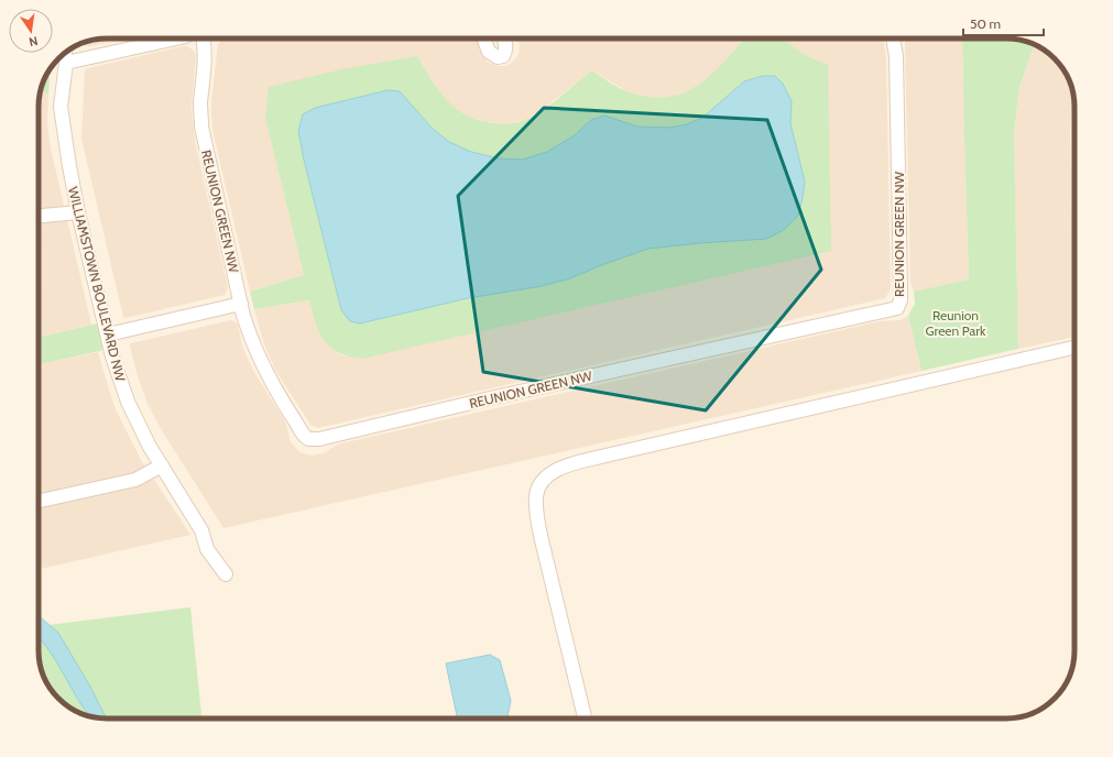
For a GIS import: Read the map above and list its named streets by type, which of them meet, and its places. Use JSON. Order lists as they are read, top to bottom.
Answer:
{
  "streets": {
    "street": ["REUNION GREEN NW", "WILLIAMSTOWN BOULEVARD NW"]
  },
  "parks": ["Reunion Green Park"],
  "scale_bar": "50 m",
  "north": "bottom"
}
